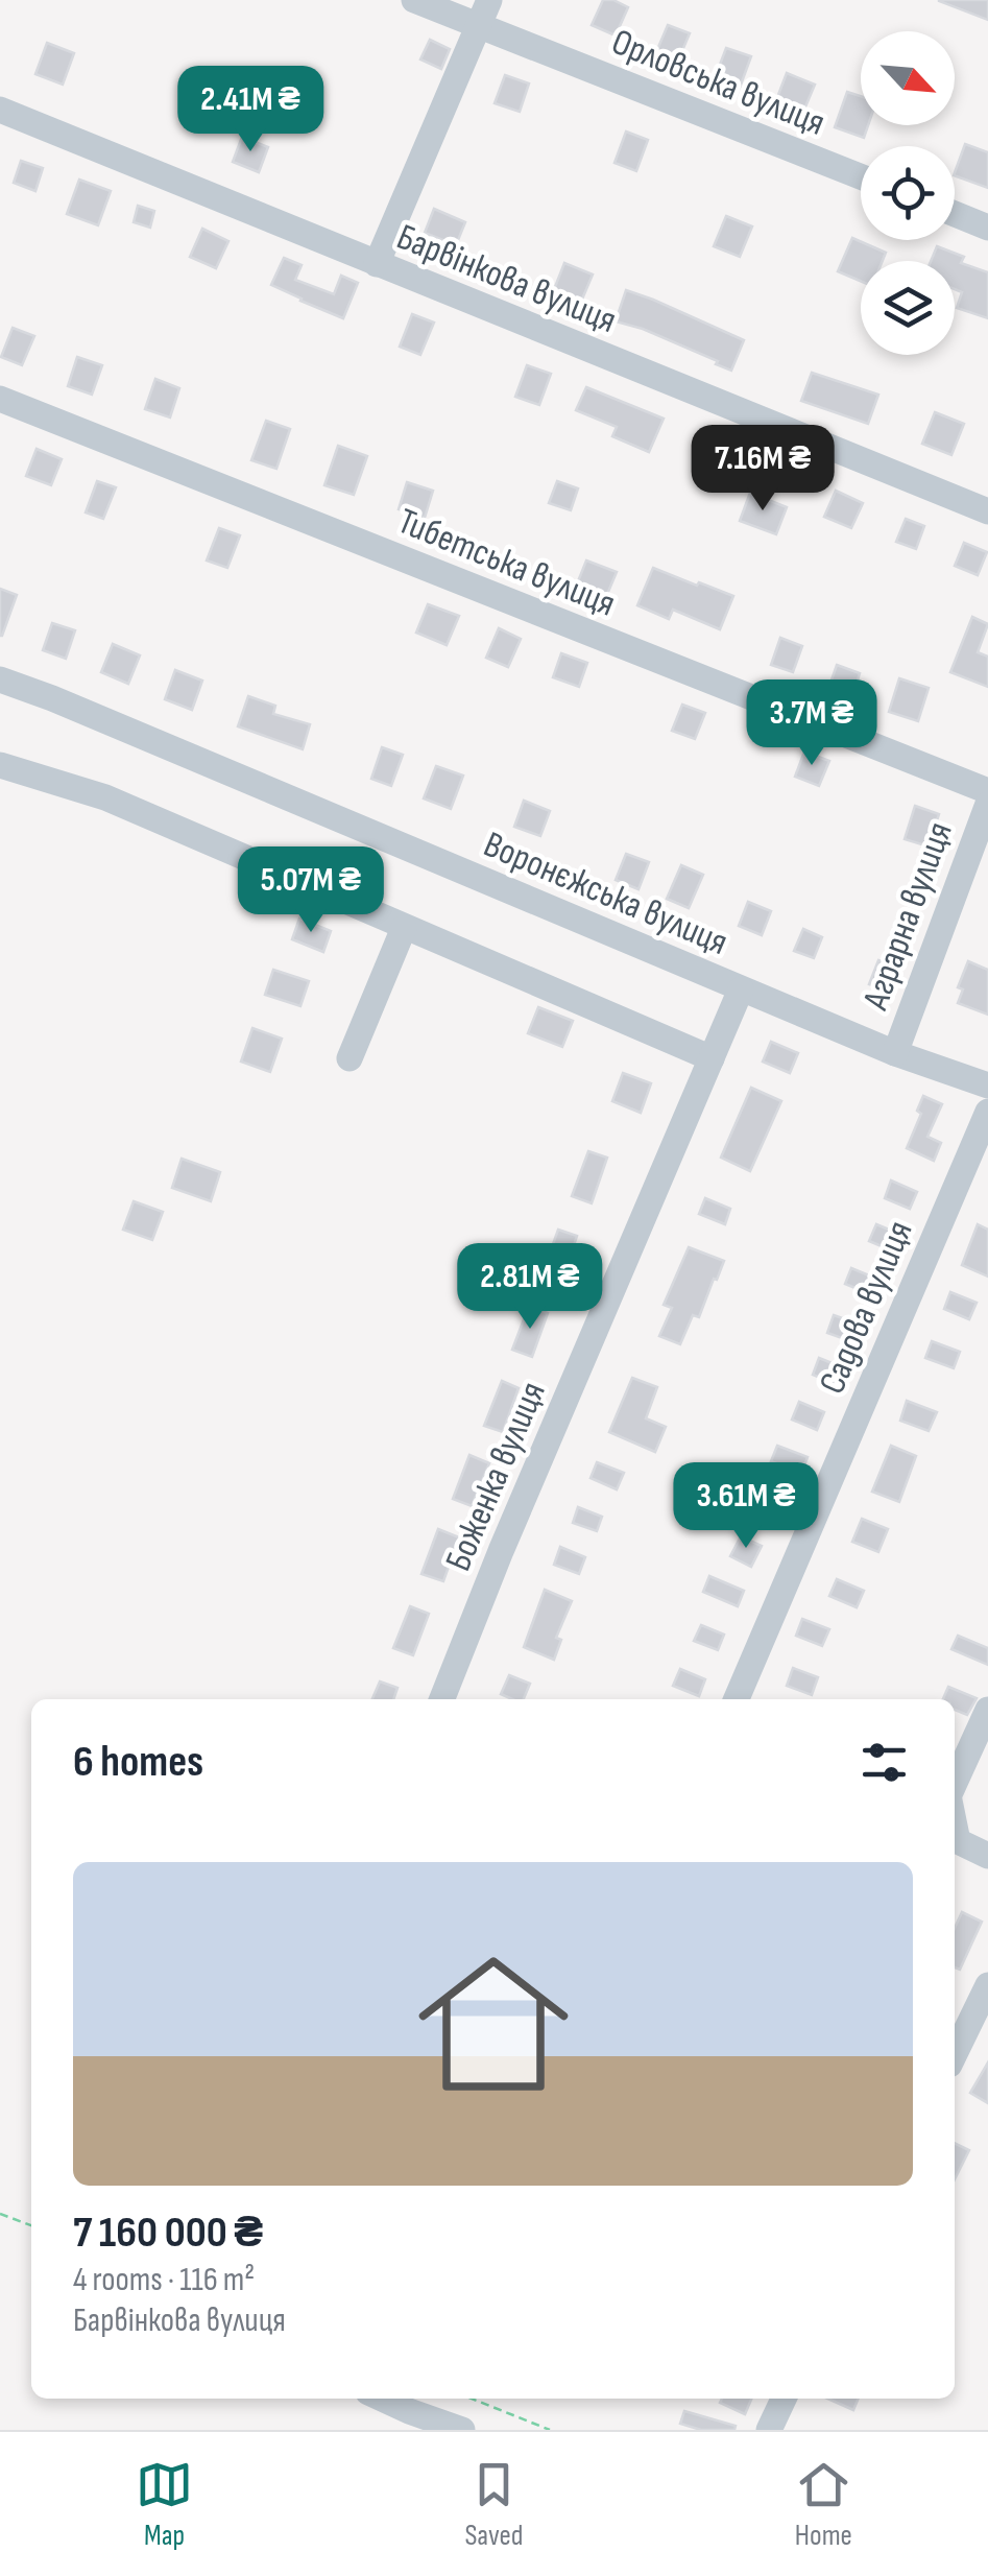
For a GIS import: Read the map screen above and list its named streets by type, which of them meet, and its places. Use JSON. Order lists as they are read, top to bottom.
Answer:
{
  "streets": {
    "street": [
      "Орловська вулиця",
      "Барвінкова вулиця",
      "Тибетська вулиця",
      "Воронєжська вулиця",
      "Аграрна вулиця",
      "Садова вулиця",
      "Боженка вулиця"
    ]
  },
  "crossings": [
    ["Воронєжська вулиця", "Аграрна вулиця"],
    ["Воронєжська вулиця", "Боженка вулиця"]
  ],
  "north": "bottom right",
  "page": {
    "price": [
      "2.41M ₴",
      "7.16M ₴",
      "3.7M ₴",
      "5.07M ₴",
      "2.81M ₴",
      "3.61M ₴"
    ],
    "heading": "6 homes",
    "list": [
      {
        "name": "7 160 000 ₴",
        "note": "4 rooms · 116 m² · Барвінкова вулиця"
      }
    ],
    "tabs": ["Map", "Saved", "Home"]
  }
}
